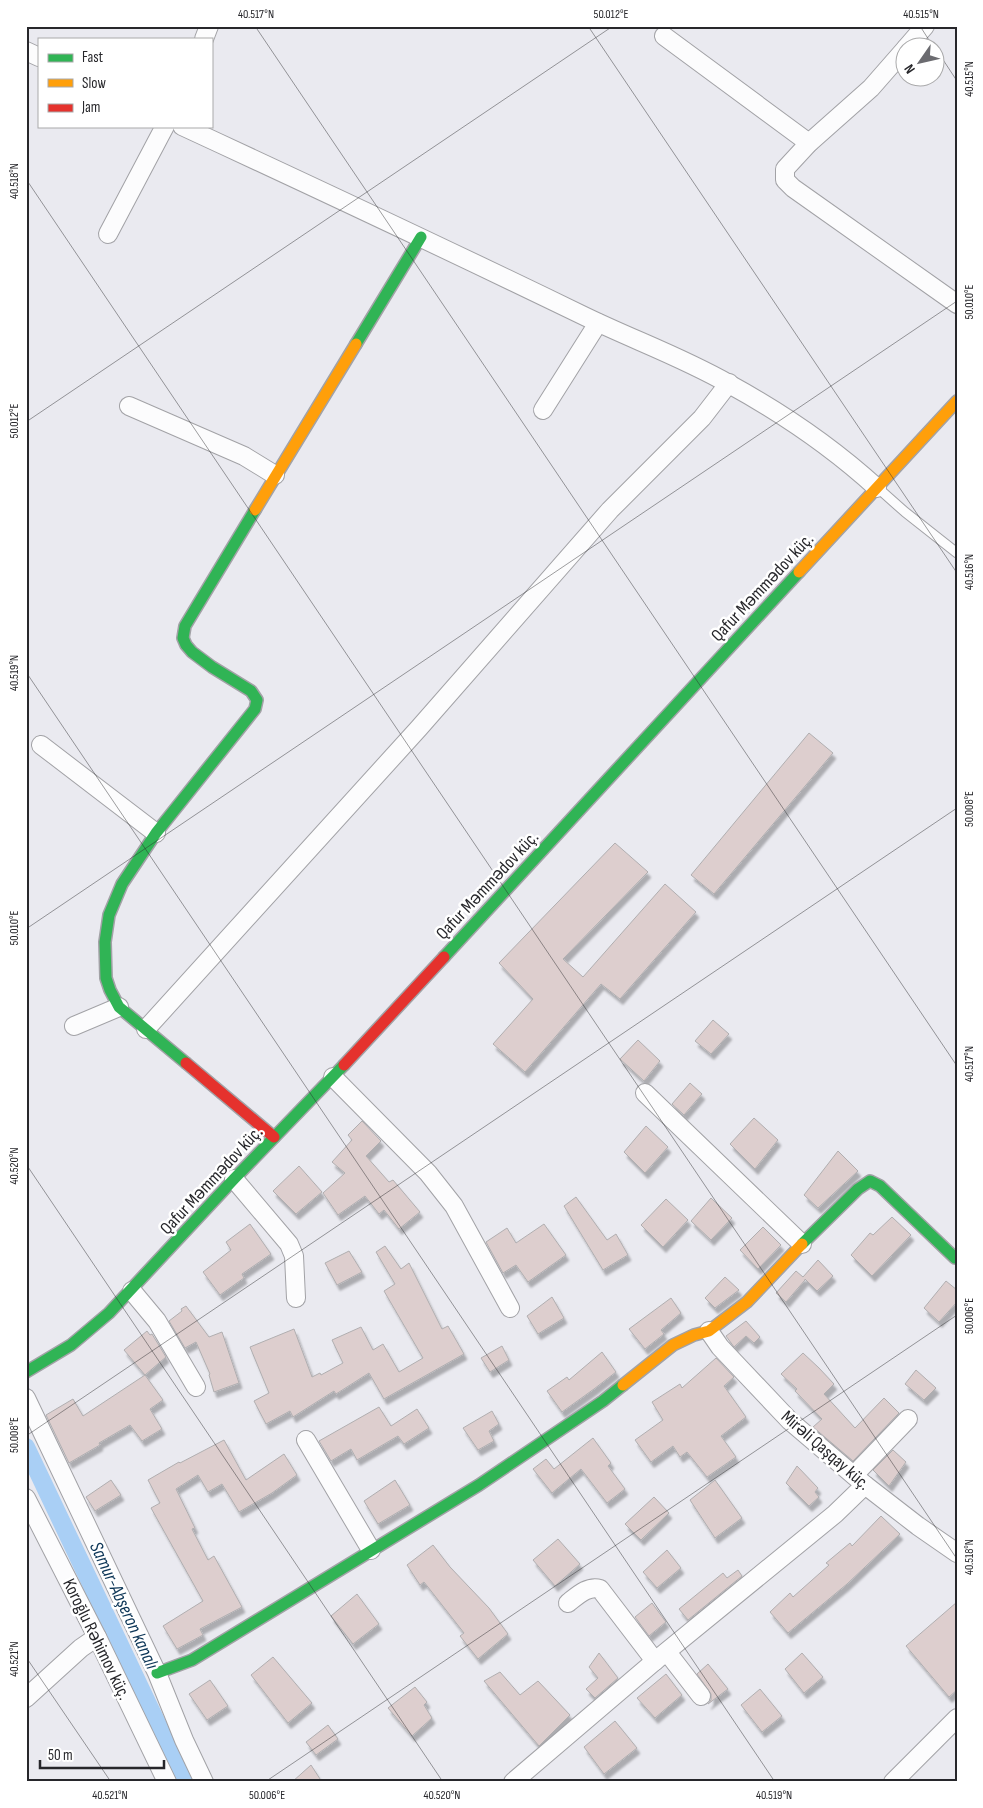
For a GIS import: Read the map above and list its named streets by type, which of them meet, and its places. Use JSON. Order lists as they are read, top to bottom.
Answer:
{
  "streets": {
    "street": ["Qafur Məmmədov küç.", "Mirəli Qaşqay küç.", "Koroğlu Rəhimov küç."]
  },
  "water": ["Samur-Abşeron kanalı"],
  "legend": ["Fast", "Slow", "Jam"],
  "scale_bar": "50 m",
  "north": "bottom left",
  "coordinates": [
    "40.517°N",
    "50.012°E",
    "40.515°N",
    "40.518°N",
    "50.010°E",
    "40.516°N",
    "40.519°N",
    "50.008°E",
    "40.520°N",
    "50.006°E",
    "40.521°N"
  ]
}
